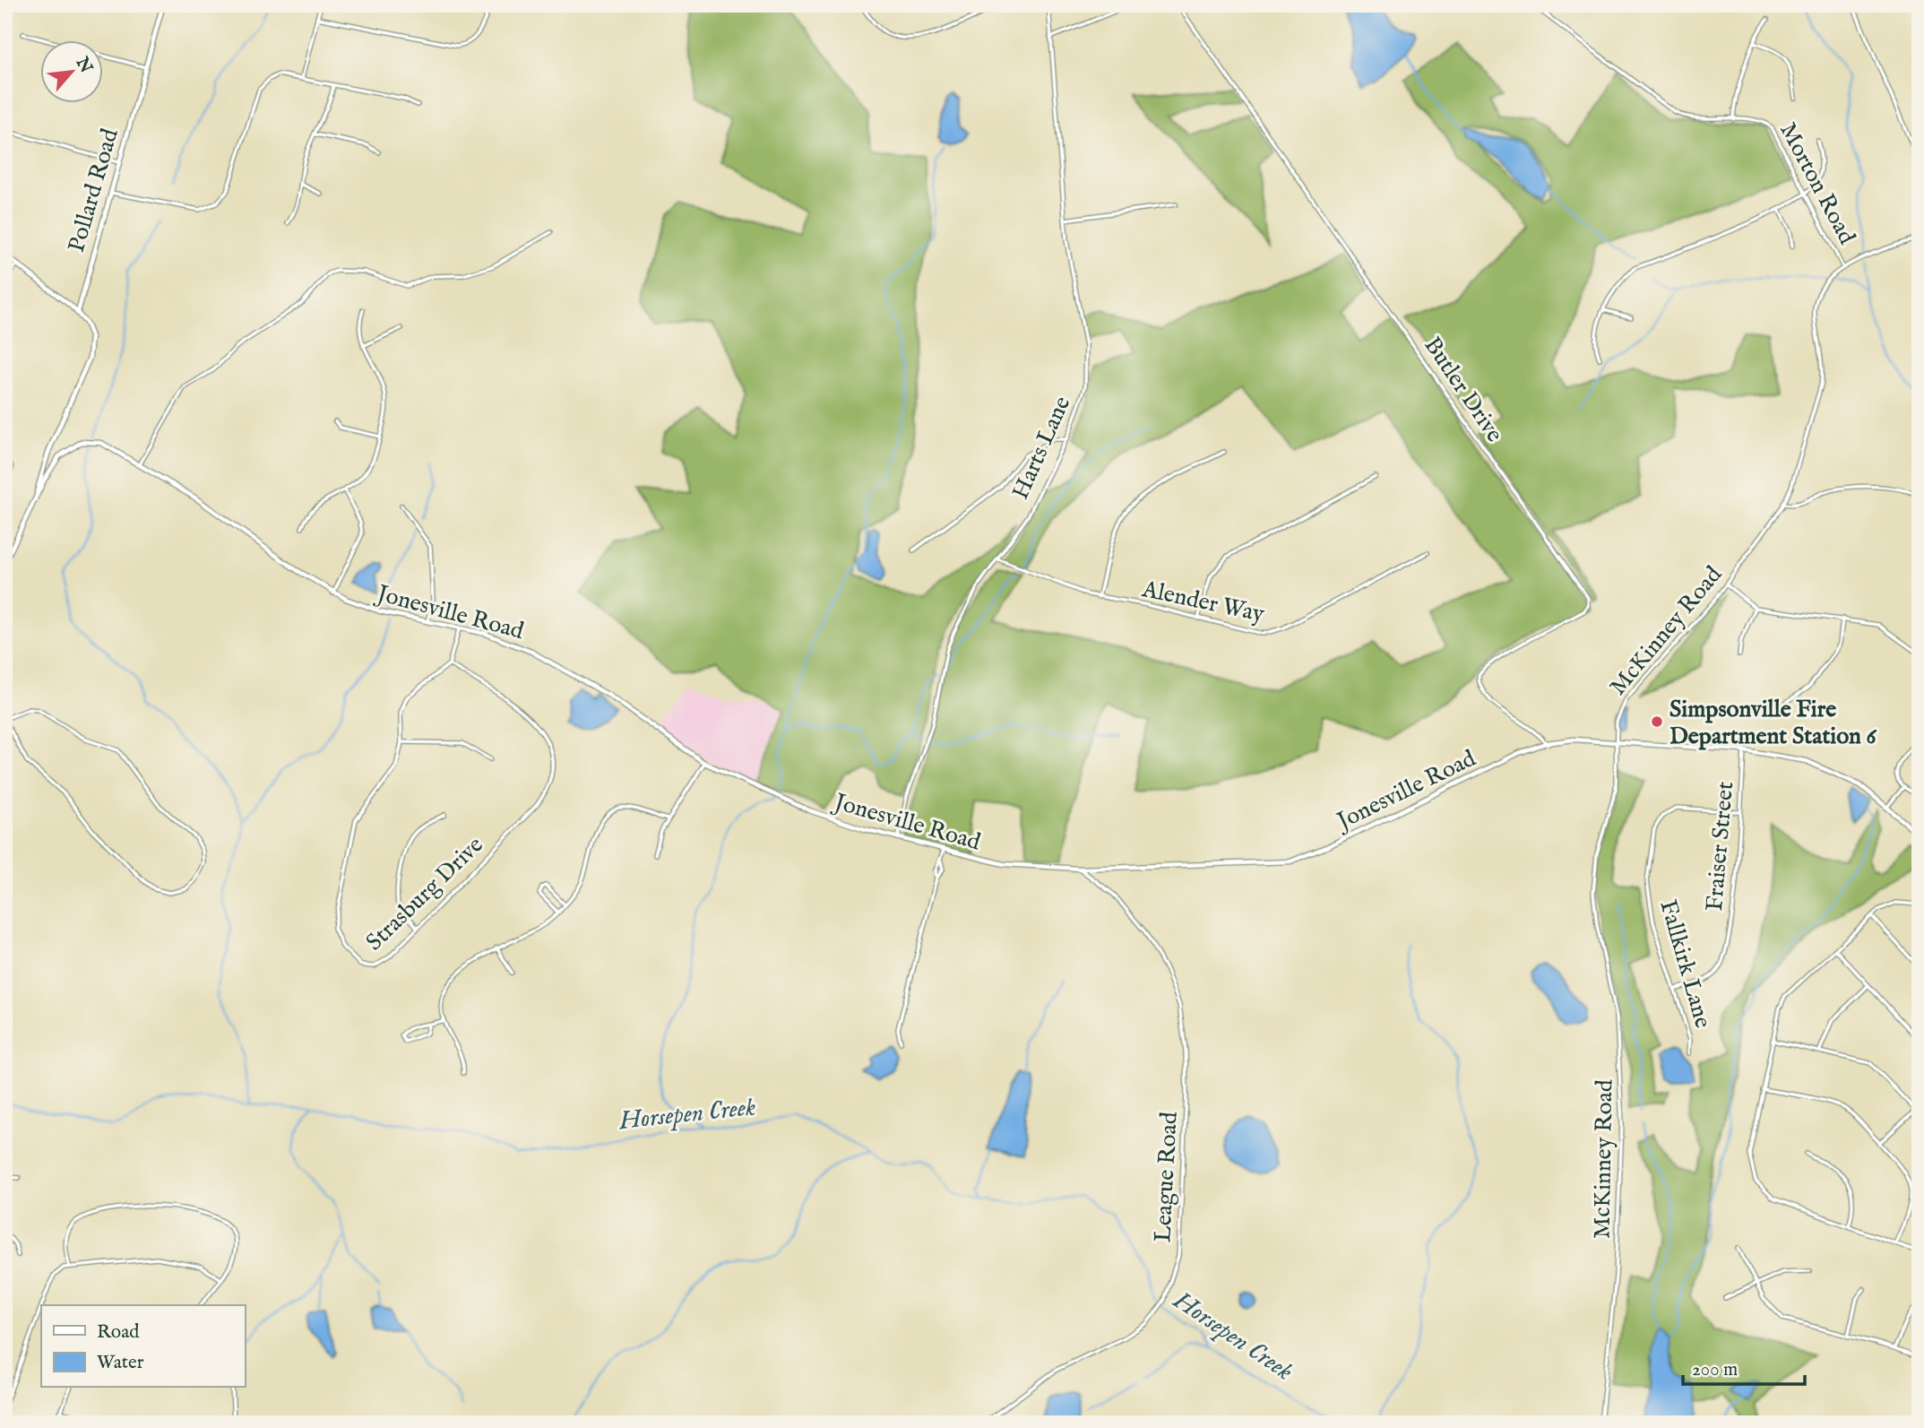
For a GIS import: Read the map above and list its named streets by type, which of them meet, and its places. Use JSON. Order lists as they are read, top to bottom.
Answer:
{
  "streets": {
    "street": [
      "Morton Road",
      "Pollard Road",
      "Butler Drive",
      "Harts Lane",
      "Alender Way",
      "Jonesville Road",
      "McKinney Road",
      "Fraiser Street",
      "Strasburg Drive",
      "Fallkirk Lane",
      "League Road"
    ]
  },
  "crossings": [
    ["Morton Road", "McKinney Road"],
    ["Butler Drive", "Jonesville Road"],
    ["Harts Lane", "Alender Way"],
    ["Harts Lane", "Jonesville Road"],
    ["Jonesville Road", "McKinney Road"],
    ["Jonesville Road", "Fraiser Street"],
    ["Jonesville Road", "League Road"],
    ["Fraiser Street", "Fallkirk Lane"]
  ],
  "water": ["Horsepen Creek"],
  "places": ["Simpsonville Fire Department Station 6"],
  "legend": ["Road", "Water"],
  "scale_bar": "200 m",
  "north": "top right"
}
